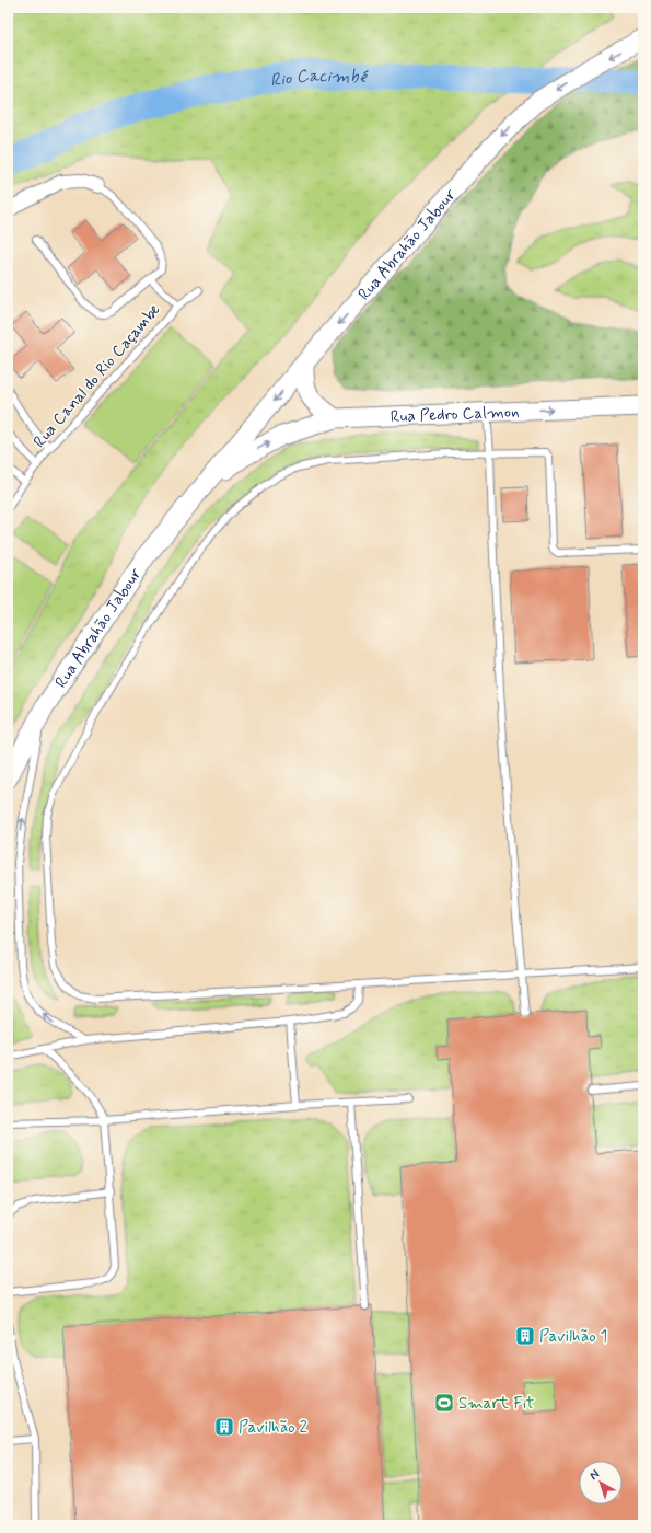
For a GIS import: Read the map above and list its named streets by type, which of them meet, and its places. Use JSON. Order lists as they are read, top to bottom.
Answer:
{
  "streets": {
    "street": ["Rua Abrahão Jabour", "Rua Pedro Calmon"],
    "lane": ["Rua Canal do Rio Caçambe"]
  },
  "crossings": [
    ["Rua Abrahão Jabour", "Rua Pedro Calmon"]
  ],
  "one_way": ["Rua Pedro Calmon"],
  "water": ["Rio Cacimbé"],
  "places": {
    "building": ["Pavilhão 1", "Pavilhão 2"],
    "sports": ["Smart Fit"]
  },
  "north": "top left"
}
